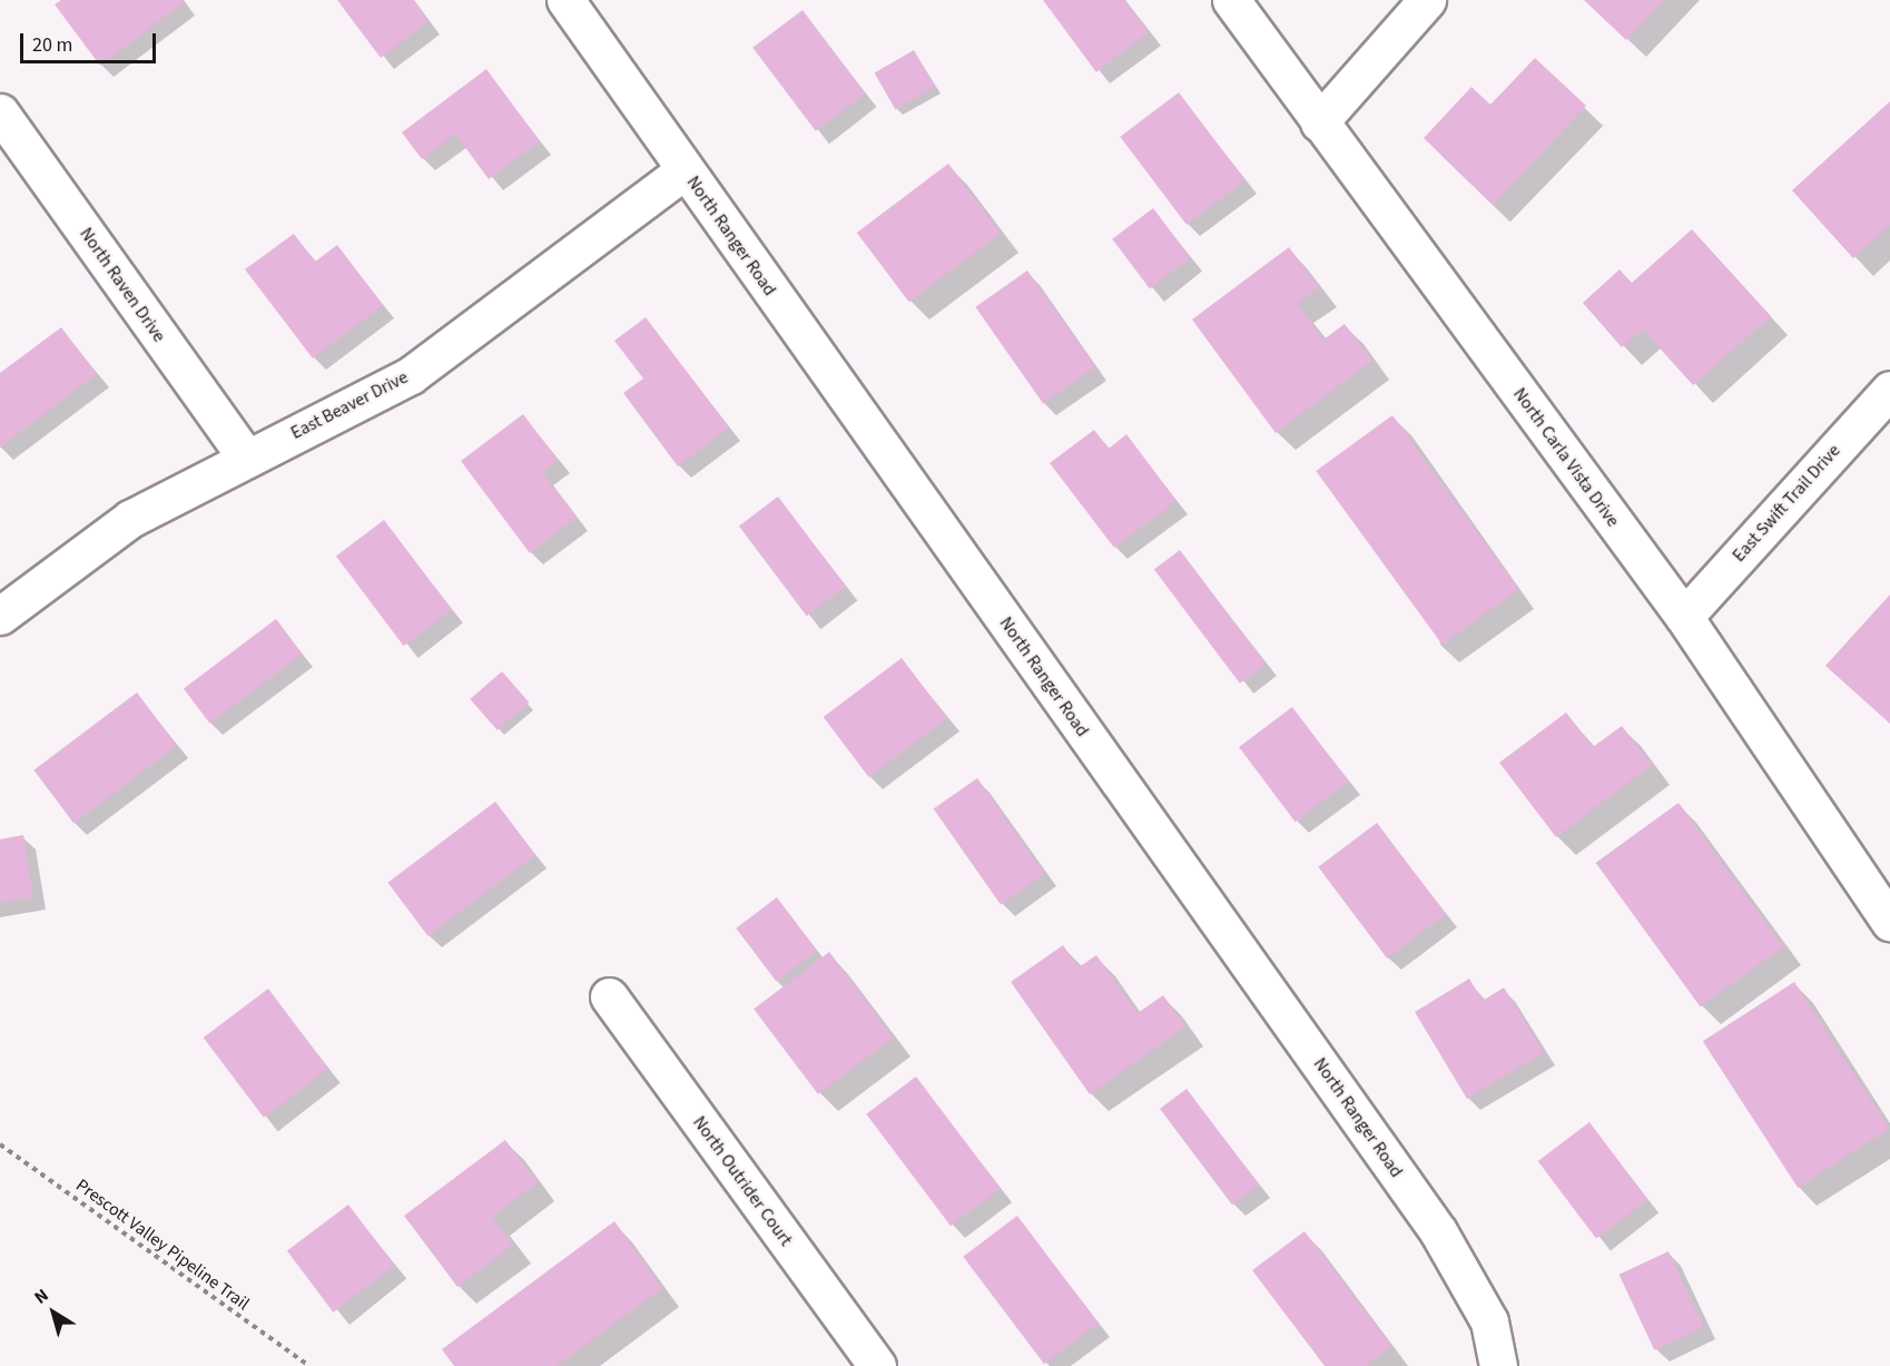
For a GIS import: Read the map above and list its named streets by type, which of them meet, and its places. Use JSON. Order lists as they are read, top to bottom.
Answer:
{
  "streets": {
    "street": [
      "North Ranger Road",
      "North Raven Drive",
      "East Beaver Drive",
      "North Carla Vista Drive",
      "East Swift Trail Drive",
      "North Outrider Court"
    ],
    "path": ["Prescott Valley Pipeline Trail"]
  },
  "crossings": [
    ["North Ranger Road", "East Beaver Drive"],
    ["North Raven Drive", "East Beaver Drive"],
    ["North Carla Vista Drive", "East Swift Trail Drive"]
  ],
  "scale_bar": "20 m",
  "north": "top left"
}
